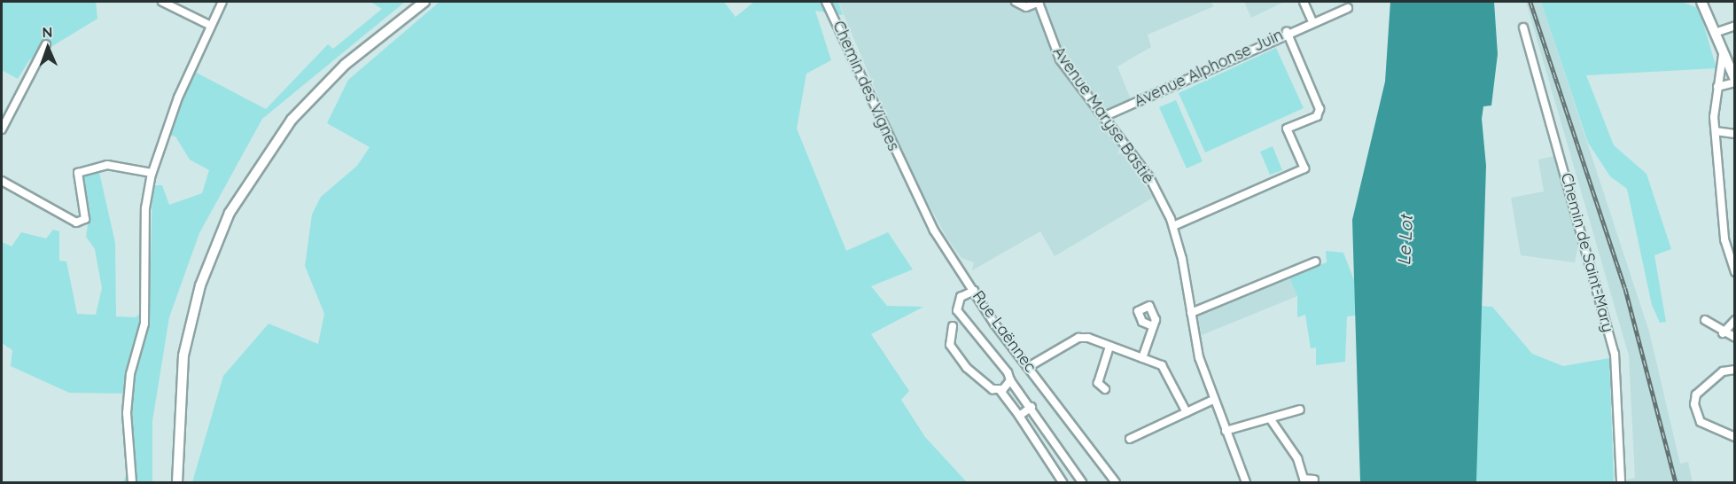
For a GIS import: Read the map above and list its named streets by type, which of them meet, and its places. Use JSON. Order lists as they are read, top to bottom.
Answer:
{
  "streets": {
    "street": [
      "Avenue Alphonse Juin",
      "Chemin des Vignes",
      "Avenue Maryse Bastié",
      "Chemin de Saint-Mary",
      "Rue Laënnec"
    ]
  },
  "crossings": [
    ["Avenue Alphonse Juin", "Avenue Maryse Bastié"],
    ["Chemin des Vignes", "Rue Laënnec"]
  ],
  "water": ["Le Lot"],
  "north": "top"
}
